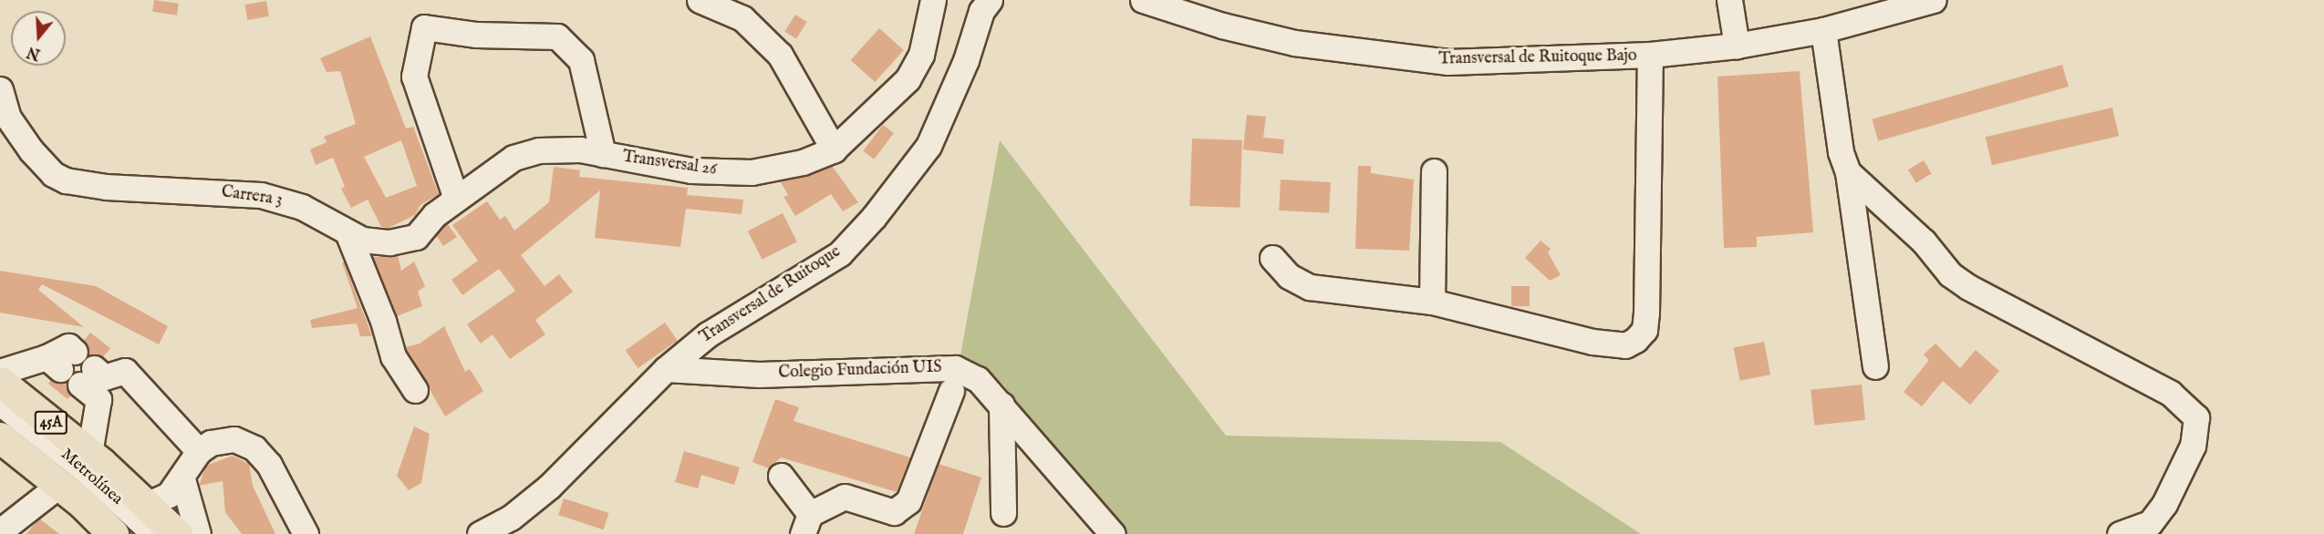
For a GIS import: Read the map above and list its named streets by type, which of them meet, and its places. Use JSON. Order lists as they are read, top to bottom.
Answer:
{
  "streets": {
    "highway": ["45A"],
    "street": [
      "Transversal de Ruitoque Bajo",
      "Transversal 26",
      "Carrera 3",
      "Transversal de Ruitoque",
      "Colegio Fundación UIS",
      "Metrolínea"
    ]
  },
  "crossings": [
    ["Transversal 26", "Carrera 3"],
    ["Transversal de Ruitoque", "Colegio Fundación UIS"]
  ],
  "north": "bottom"
}
